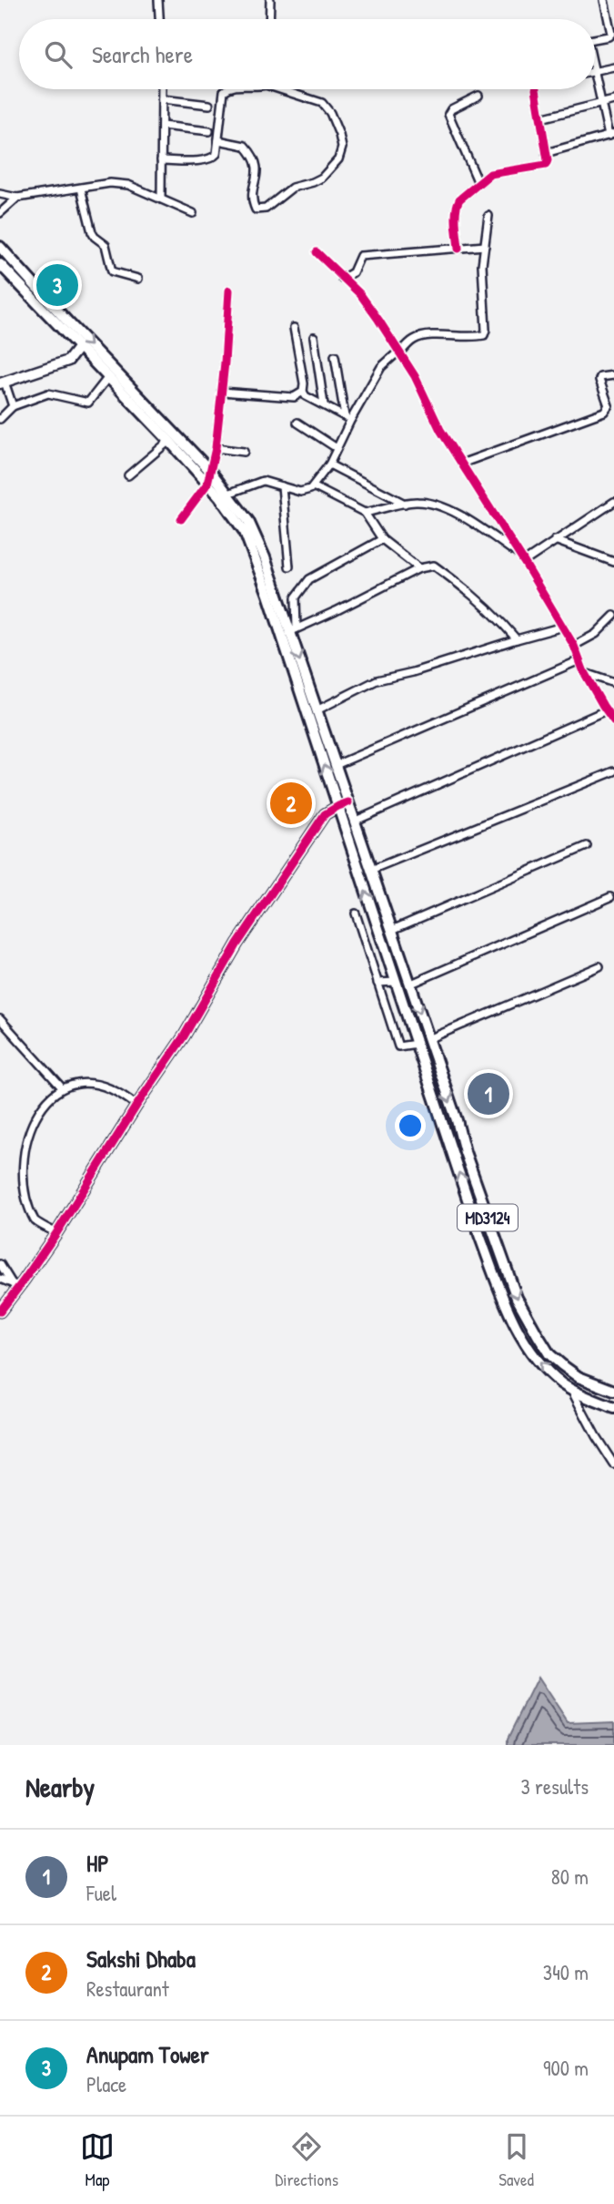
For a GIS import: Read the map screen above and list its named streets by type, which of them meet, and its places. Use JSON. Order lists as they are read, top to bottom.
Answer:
{
  "streets": {
    "main road": ["MD3124"]
  },
  "page": {
    "search": "Search here",
    "pins": ["3", "2", "1"],
    "heading": ["Nearby", "3 results"],
    "list": [
      {
        "mark": "1",
        "name": "HP",
        "note": "Fuel",
        "value": "80 m"
      },
      {
        "mark": "2",
        "name": "Sakshi Dhaba",
        "note": "Restaurant",
        "value": "340 m"
      },
      {
        "mark": "3",
        "name": "Anupam Tower",
        "note": "Place",
        "value": "900 m"
      }
    ],
    "nav": ["Map", "Directions", "Saved"]
  }
}
